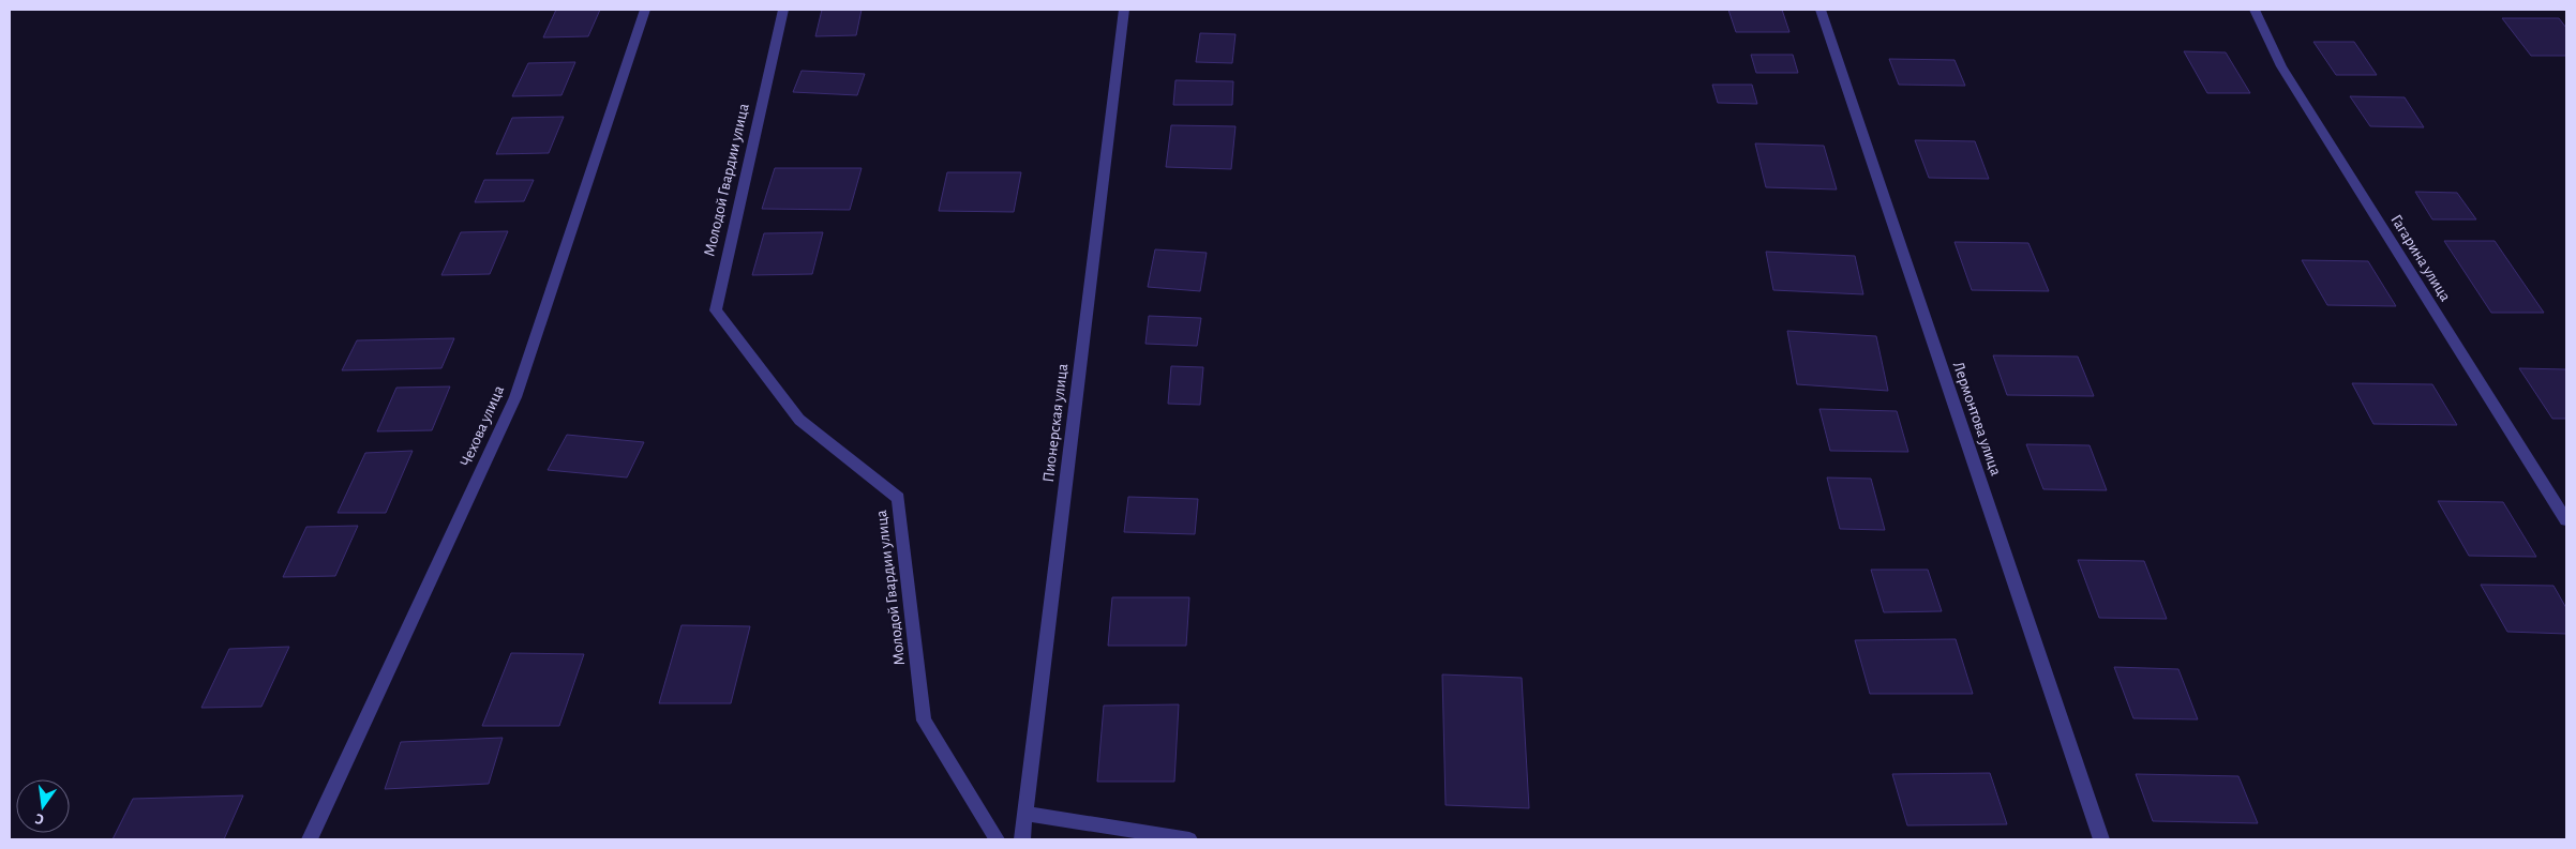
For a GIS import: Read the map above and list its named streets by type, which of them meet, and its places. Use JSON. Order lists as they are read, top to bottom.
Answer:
{
  "streets": {
    "street": [
      "Молодой Гвардии улица",
      "Гагарина улица",
      "Лермонтова улица",
      "Пионерская улица",
      "Чехова улица"
    ]
  },
  "north": "bottom"
}
